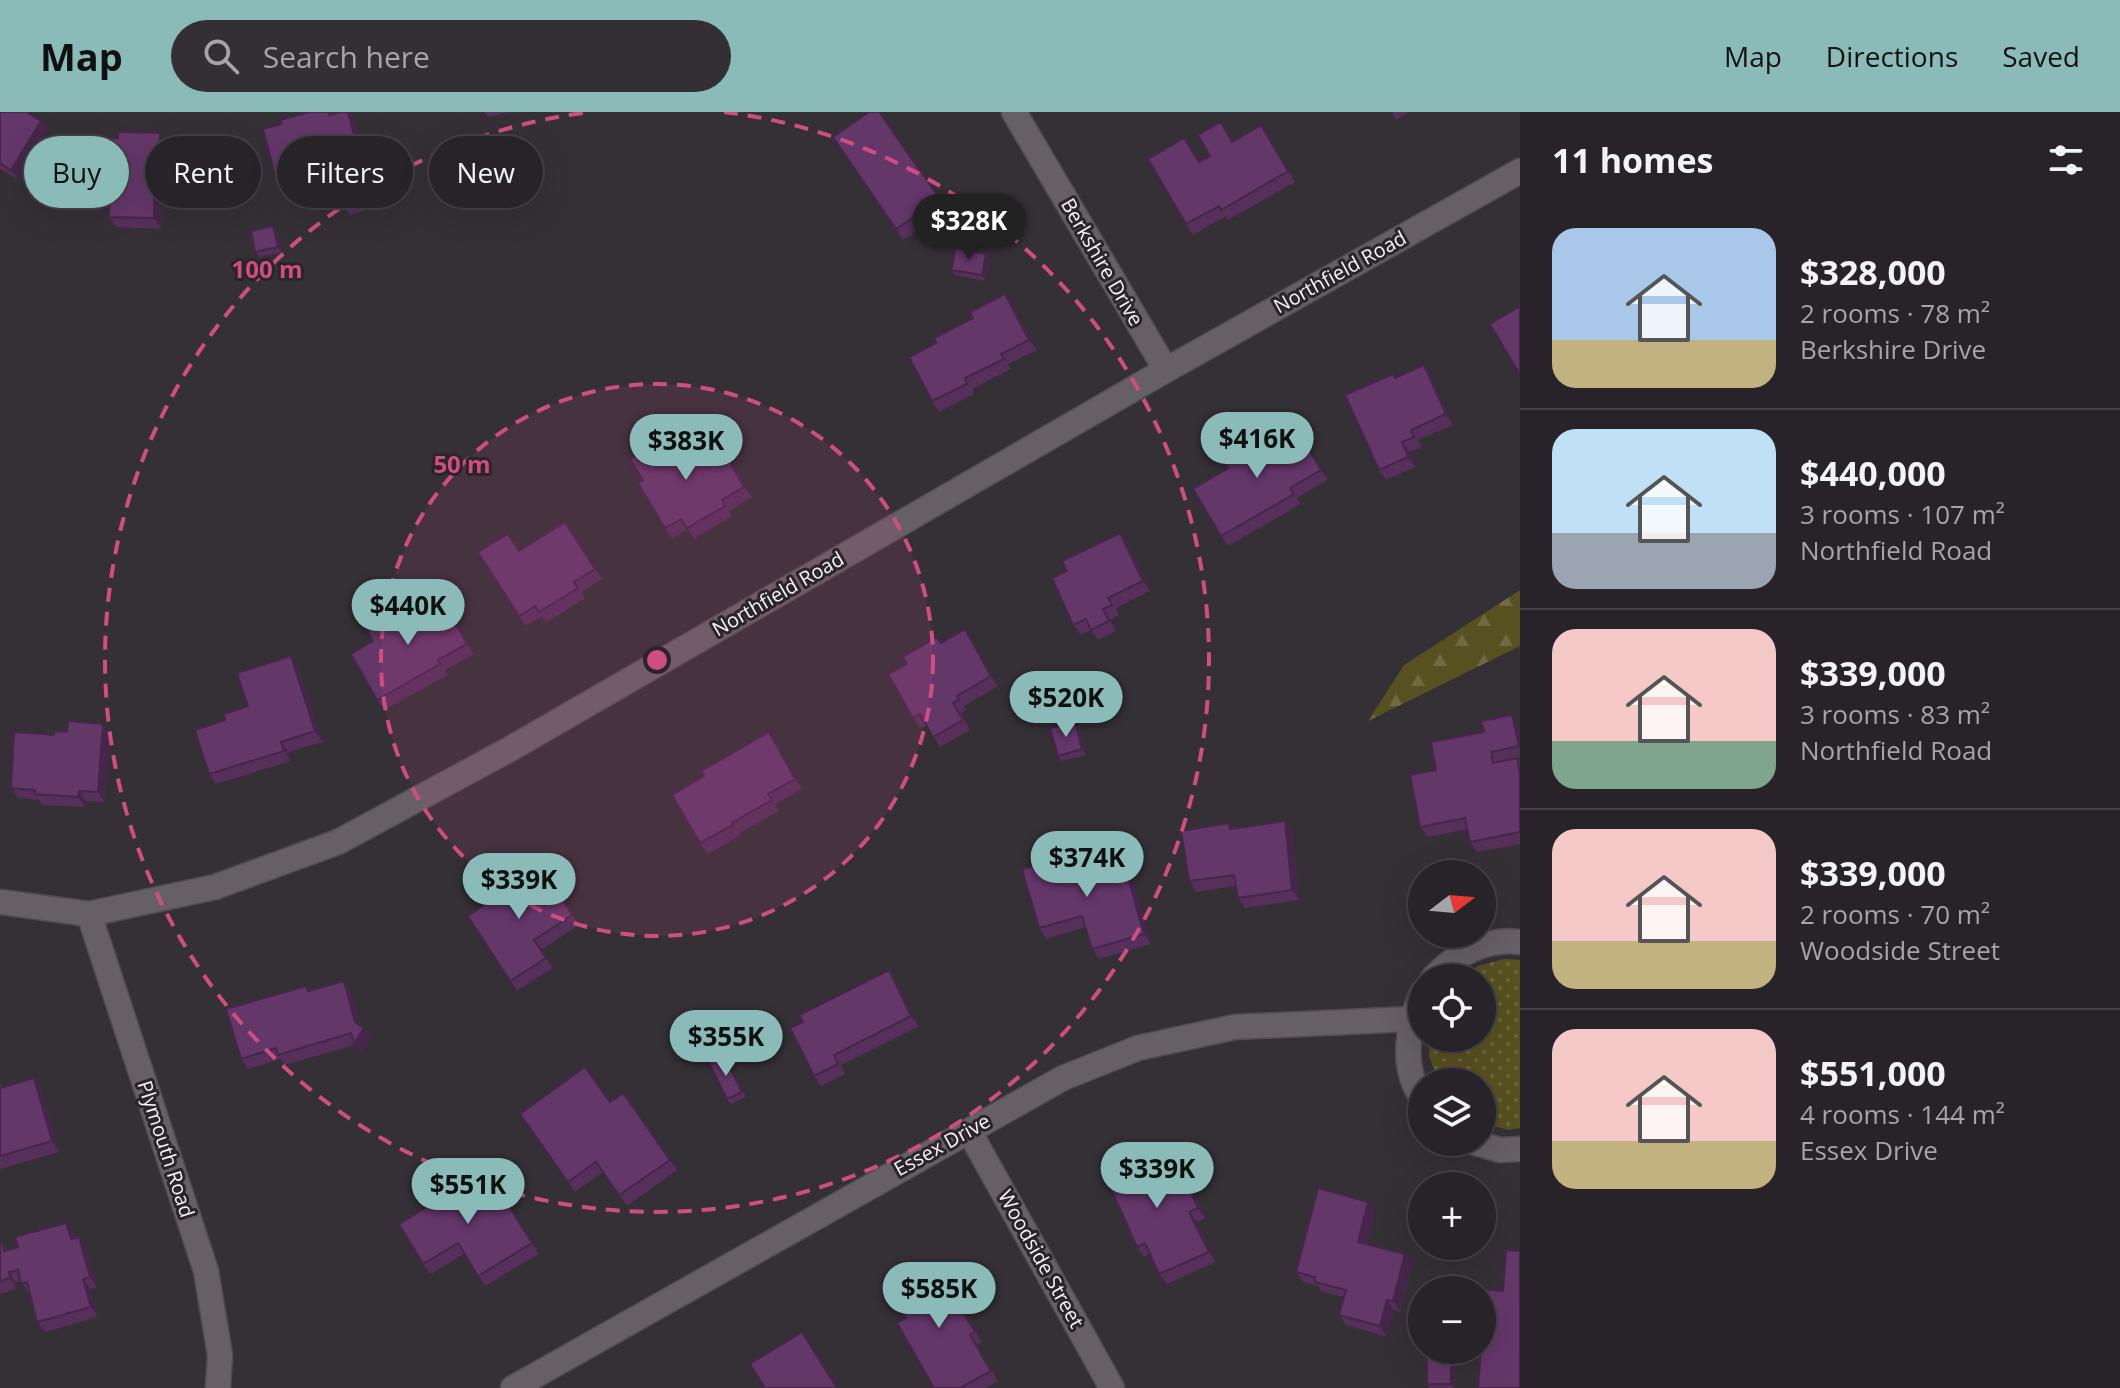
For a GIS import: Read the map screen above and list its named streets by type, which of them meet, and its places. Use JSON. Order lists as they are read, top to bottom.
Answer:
{
  "streets": {
    "street": [
      "Berkshire Drive",
      "Northfield Road",
      "Essex Drive",
      "Plymouth Road",
      "Woodside Street"
    ]
  },
  "crossings": [
    ["Berkshire Drive", "Northfield Road"],
    ["Northfield Road", "Plymouth Road"],
    ["Essex Drive", "Woodside Street"]
  ],
  "north": "right",
  "page": {
    "header": "Map",
    "search": "Search here",
    "nav": ["Map", "Directions", "Saved"],
    "heading": "11 homes",
    "chip": [
      "Buy",
      "Rent",
      "Filters",
      "New"
    ],
    "price": [
      "$328K",
      "$416K",
      "$383K",
      "$440K",
      "$520K",
      "$374K",
      "$339K",
      "$355K",
      "$339K",
      "$551K",
      "$585K"
    ],
    "list": [
      {
        "name": "$328,000",
        "note": "2 rooms · 78 m² · Berkshire Drive"
      },
      {
        "name": "$440,000",
        "note": "3 rooms · 107 m² · Northfield Road"
      },
      {
        "name": "$339,000",
        "note": "3 rooms · 83 m² · Northfield Road"
      },
      {
        "name": "$339,000",
        "note": "2 rooms · 70 m² · Woodside Street"
      },
      {
        "name": "$551,000",
        "note": "4 rooms · 144 m² · Essex Drive"
      }
    ],
    "map_buttons": ["+", "−"]
  },
  "rings": ["100 m", "50 m"]
}
